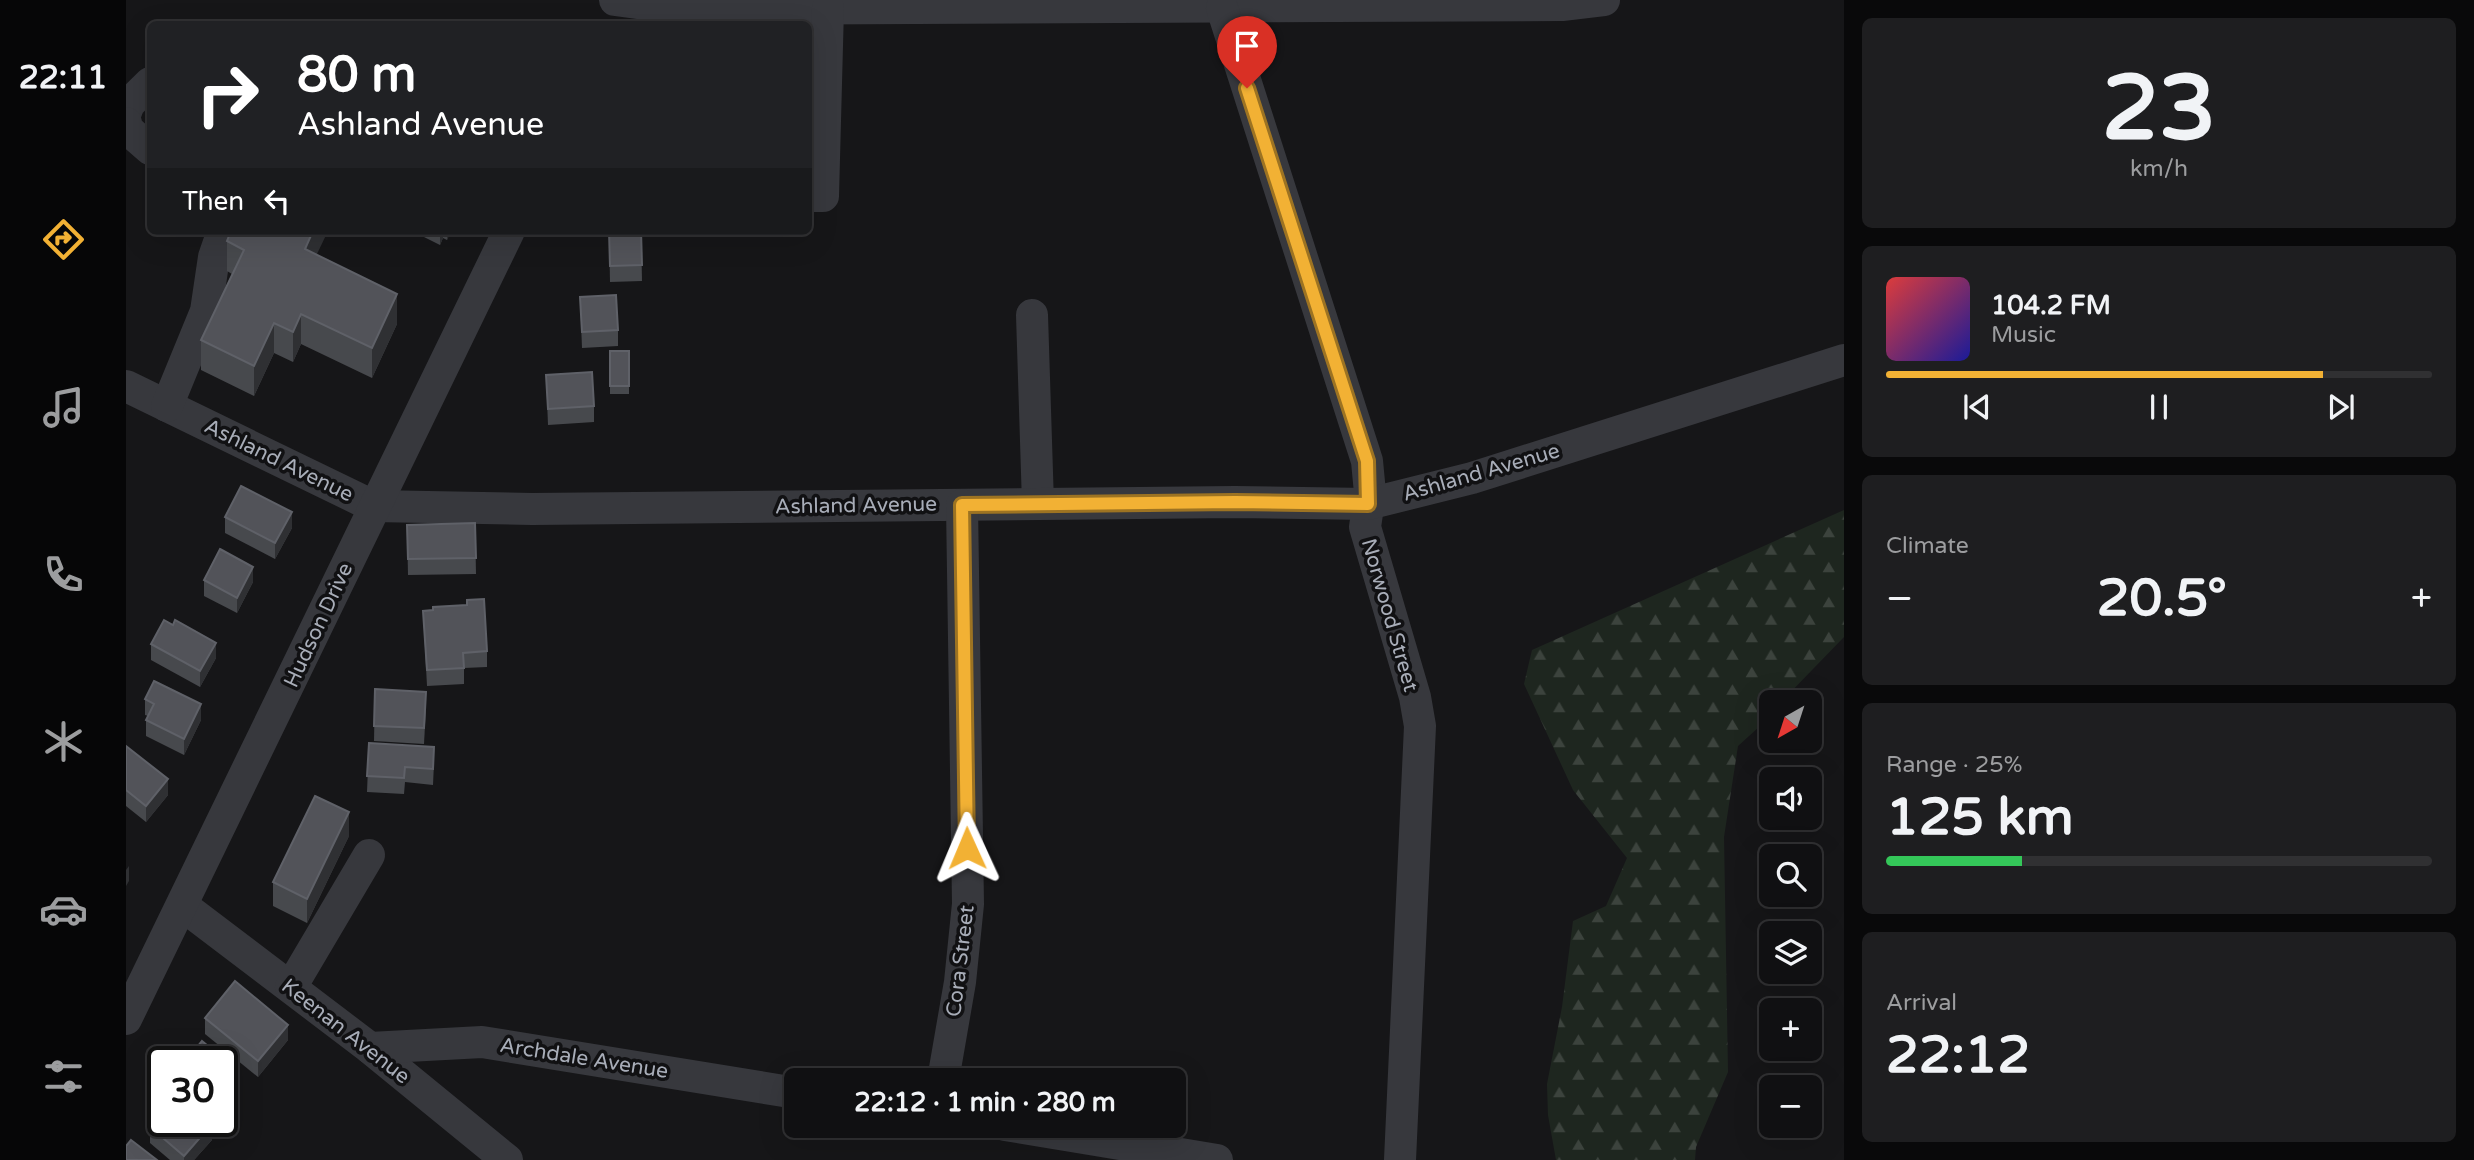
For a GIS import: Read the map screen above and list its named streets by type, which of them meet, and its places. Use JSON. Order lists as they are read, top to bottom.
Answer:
{
  "streets": {
    "street": [
      "Ashland Avenue",
      "Norwood Street",
      "Hudson Drive",
      "Cora Street",
      "Keenan Avenue",
      "Archdale Avenue"
    ]
  },
  "crossings": [
    ["Ashland Avenue", "Norwood Street"],
    ["Ashland Avenue", "Hudson Drive"],
    ["Ashland Avenue", "Cora Street"],
    ["Hudson Drive", "Keenan Avenue"],
    ["Keenan Avenue", "Archdale Avenue"]
  ],
  "north": "bottom left",
  "page": {
    "tabs": "22:11",
    "tile": [
      ["23", "km/h"],
      "Climate",
      ["Range · 25%", "125 km"],
      ["Arrival", "22:12"]
    ],
    "turn": ["80 m", "Ashland Avenue"],
    "then": "Then",
    "song": ["104.2 FM", "Music"],
    "heat": ["−", "20.5°", "+"],
    "map_buttons": ["+", "−"],
    "limit": "30",
    "trip": "22:12 · 1 min · 280 m"
  }
}
